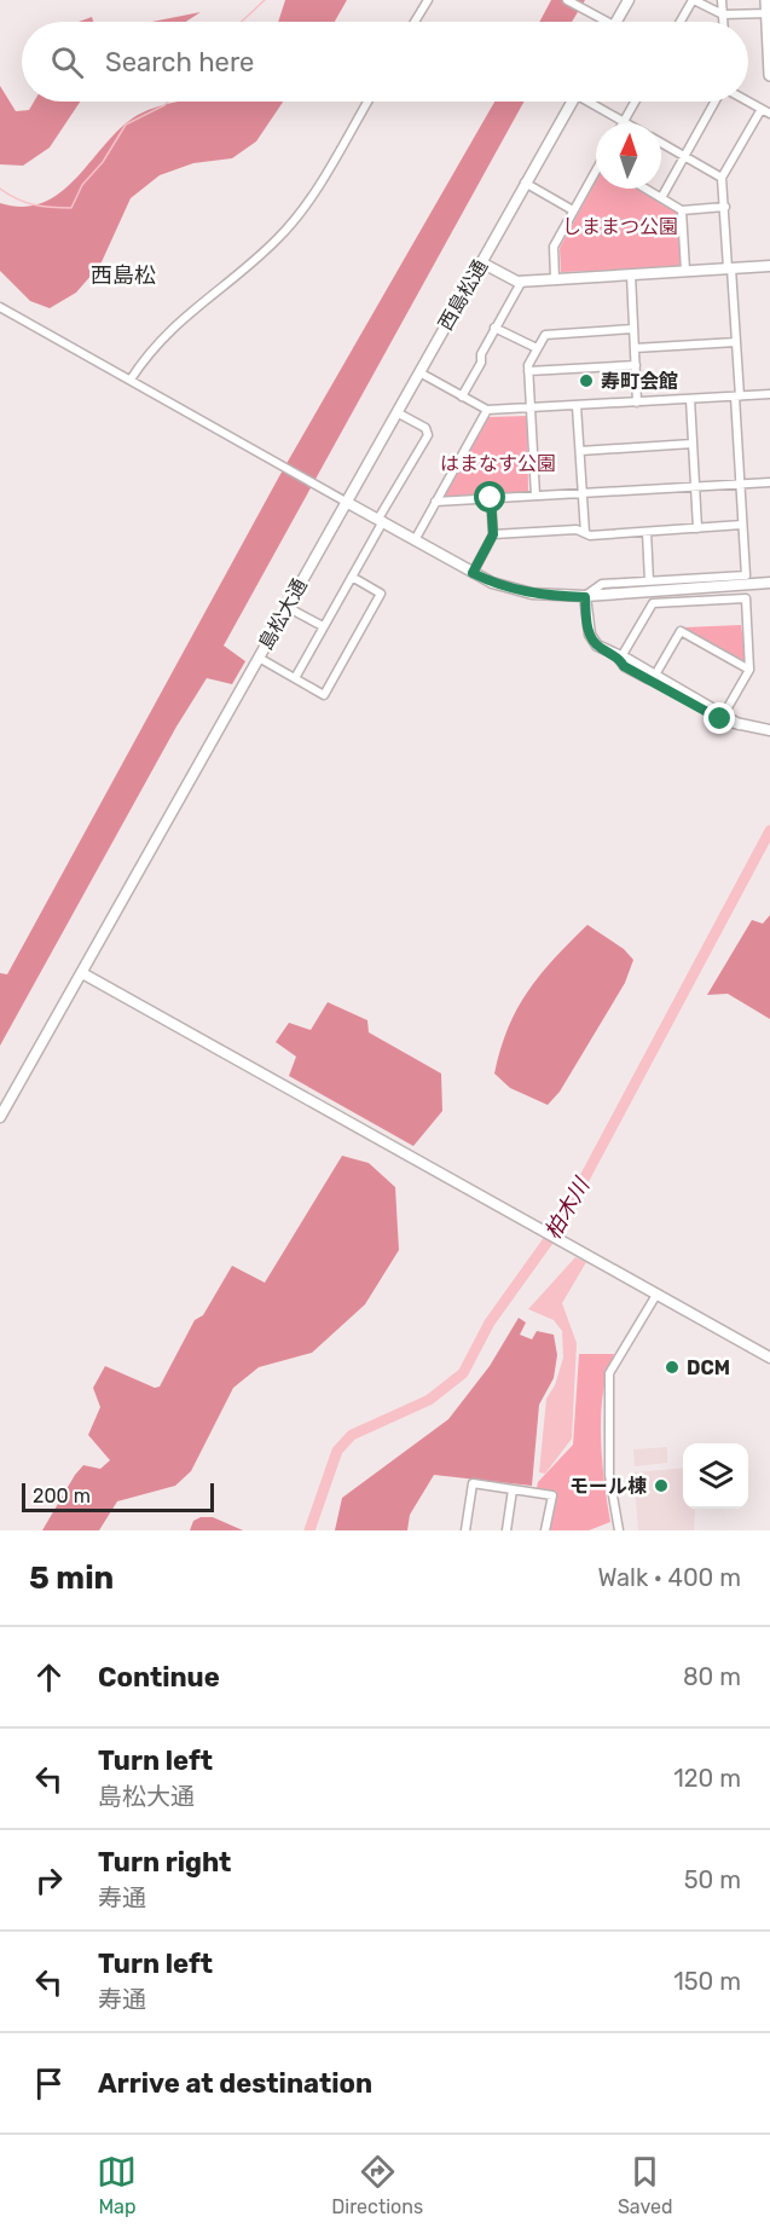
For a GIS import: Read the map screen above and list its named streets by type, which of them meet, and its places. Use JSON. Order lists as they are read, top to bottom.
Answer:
{
  "streets": {
    "street": ["西島松通", "島松大通"]
  },
  "crossings": [
    ["西島松通", "島松大通"]
  ],
  "districts": ["西島松"],
  "water": ["柏木川"],
  "parks": ["しままつ公園", "はまなす公園"],
  "places": ["寿町会館", "DCM", "モール棟"],
  "scale_bar": "200 m",
  "north": "top",
  "page": {
    "search": "Search here",
    "scale": "200 m",
    "heading": ["5 min", "Walk · 400 m"],
    "list": [
      ["Continue", "80 m"],
      ["Turn left", "島松大通", "120 m"],
      ["Turn right", "寿通", "50 m"],
      ["Turn left", "寿通", "150 m"],
      "Arrive at destination"
    ],
    "nav": ["Map", "Directions", "Saved"]
  }
}
